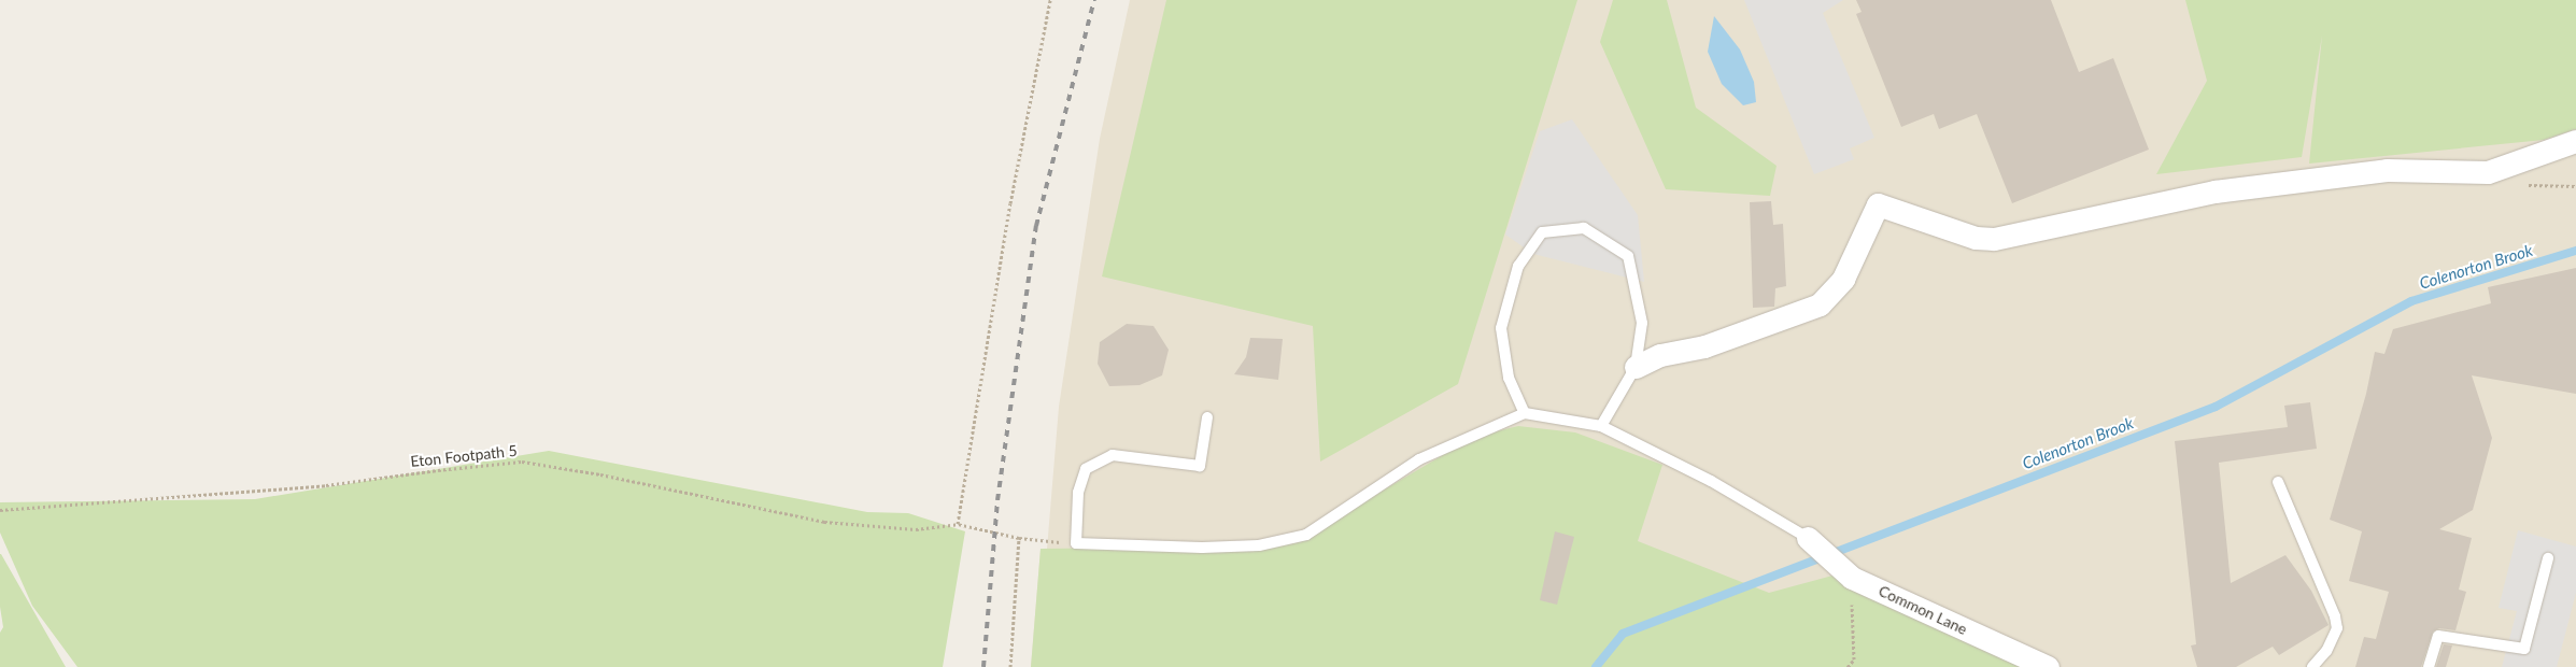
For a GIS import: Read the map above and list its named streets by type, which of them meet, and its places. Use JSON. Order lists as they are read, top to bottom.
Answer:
{
  "streets": {
    "street": ["Common Lane"],
    "path": ["Eton Footpath 5"]
  },
  "water": ["Colenorton Brook"]
}
